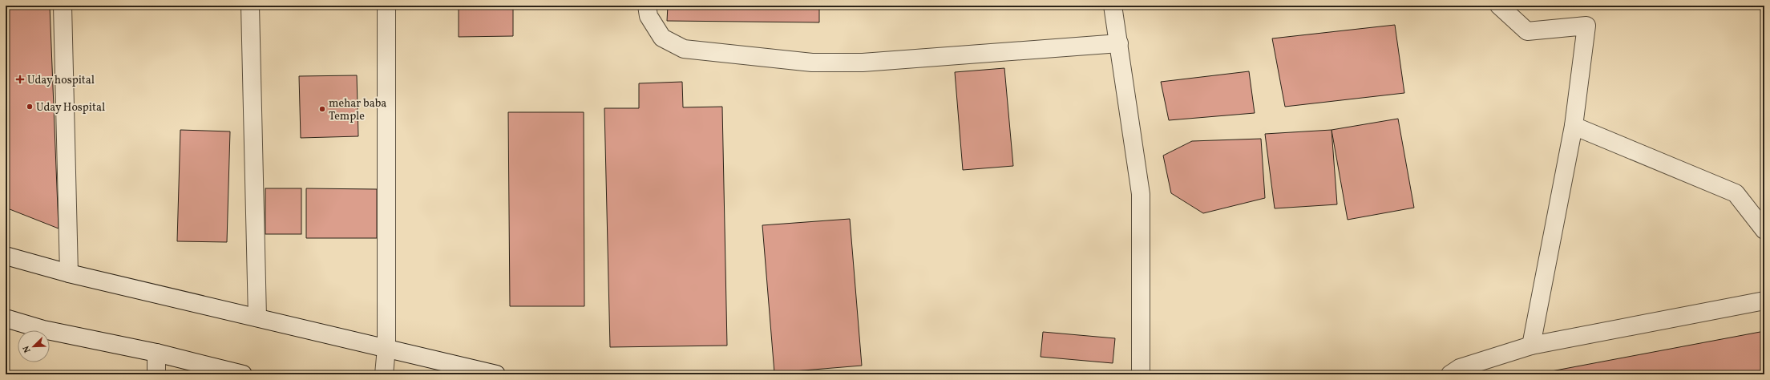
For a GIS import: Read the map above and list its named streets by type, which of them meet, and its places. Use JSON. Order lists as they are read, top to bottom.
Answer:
{
  "places": {
    "health": ["Uday hospital"],
    "other": ["Uday Hospital", "mehar baba Temple"]
  },
  "north": "bottom left"
}
